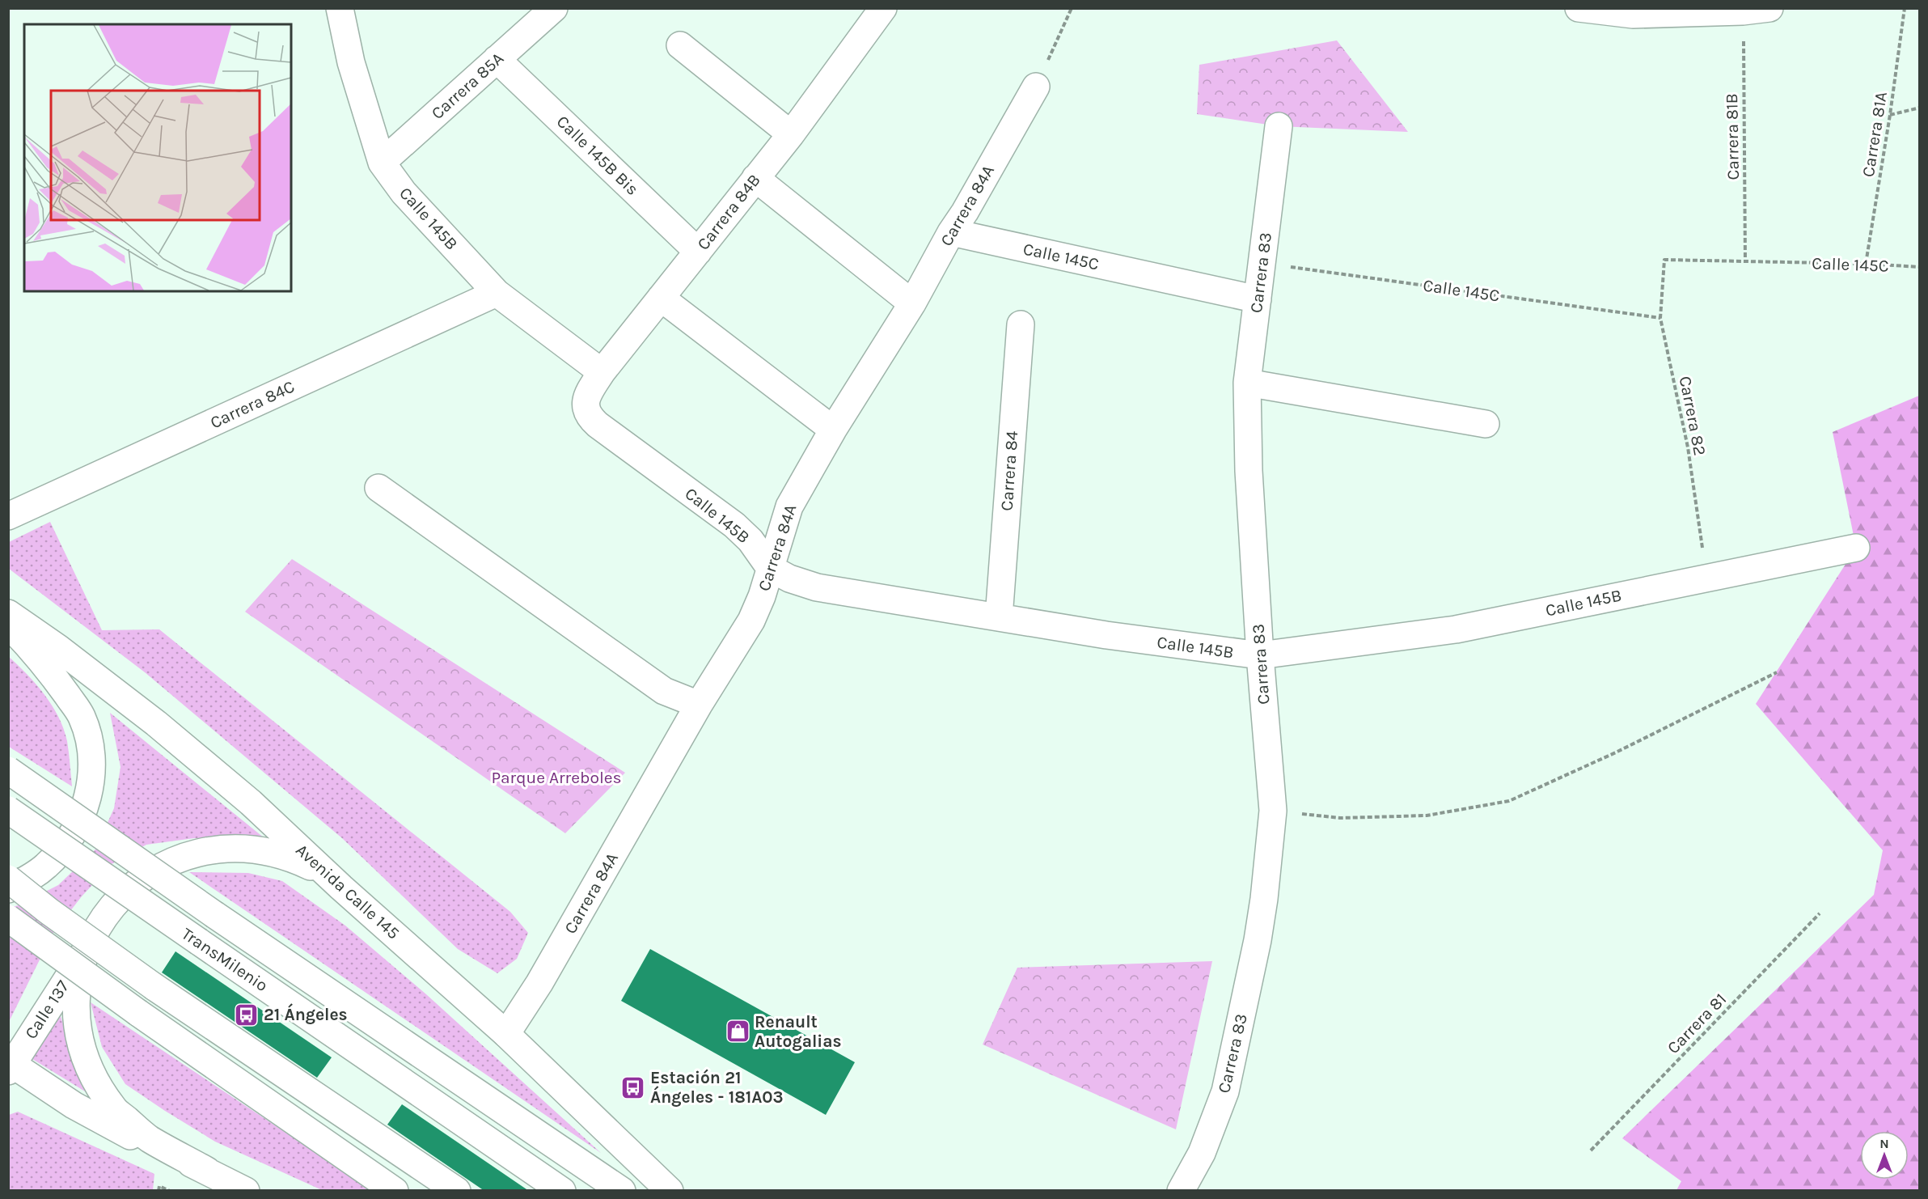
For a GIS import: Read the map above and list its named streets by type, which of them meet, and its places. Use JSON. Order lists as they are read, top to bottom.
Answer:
{
  "streets": {
    "street": [
      "Carrera 85A",
      "Calle 145B Bis",
      "Carrera 84A",
      "Carrera 84B",
      "Calle 145B",
      "Calle 145C",
      "Carrera 83",
      "Carrera 84C",
      "Carrera 84",
      "Avenida Calle 145",
      "TransMilenio",
      "Calle 137"
    ],
    "path": [
      "Carrera 81A",
      "Carrera 81B",
      "Carrera 82",
      "Carrera 81"
    ]
  },
  "crossings": [
    ["Carrera 85A", "Calle 145B Bis"],
    ["Carrera 85A", "Calle 145B"],
    ["Carrera 81A", "Calle 145C"],
    ["Carrera 81B", "Calle 145C"],
    ["Calle 145B Bis", "Carrera 84B"],
    ["Carrera 84A", "Calle 145B"],
    ["Carrera 84A", "Calle 145C"],
    ["Carrera 84A", "Avenida Calle 145"],
    ["Carrera 84B", "Calle 145B"],
    ["Calle 145B", "Carrera 83"],
    ["Calle 145B", "Carrera 84C"],
    ["Calle 145B", "Carrera 82"],
    ["Calle 145B", "Carrera 84"],
    ["Calle 145C", "Carrera 83"],
    ["Calle 145C", "Carrera 82"]
  ],
  "parks": ["Parque Arreboles"],
  "places": {
    "bus stop": ["21 Ángeles", "Estación 21 Ángeles - 181A03"],
    "shop": ["Renault Autogalias"]
  },
  "north": "top"
}
